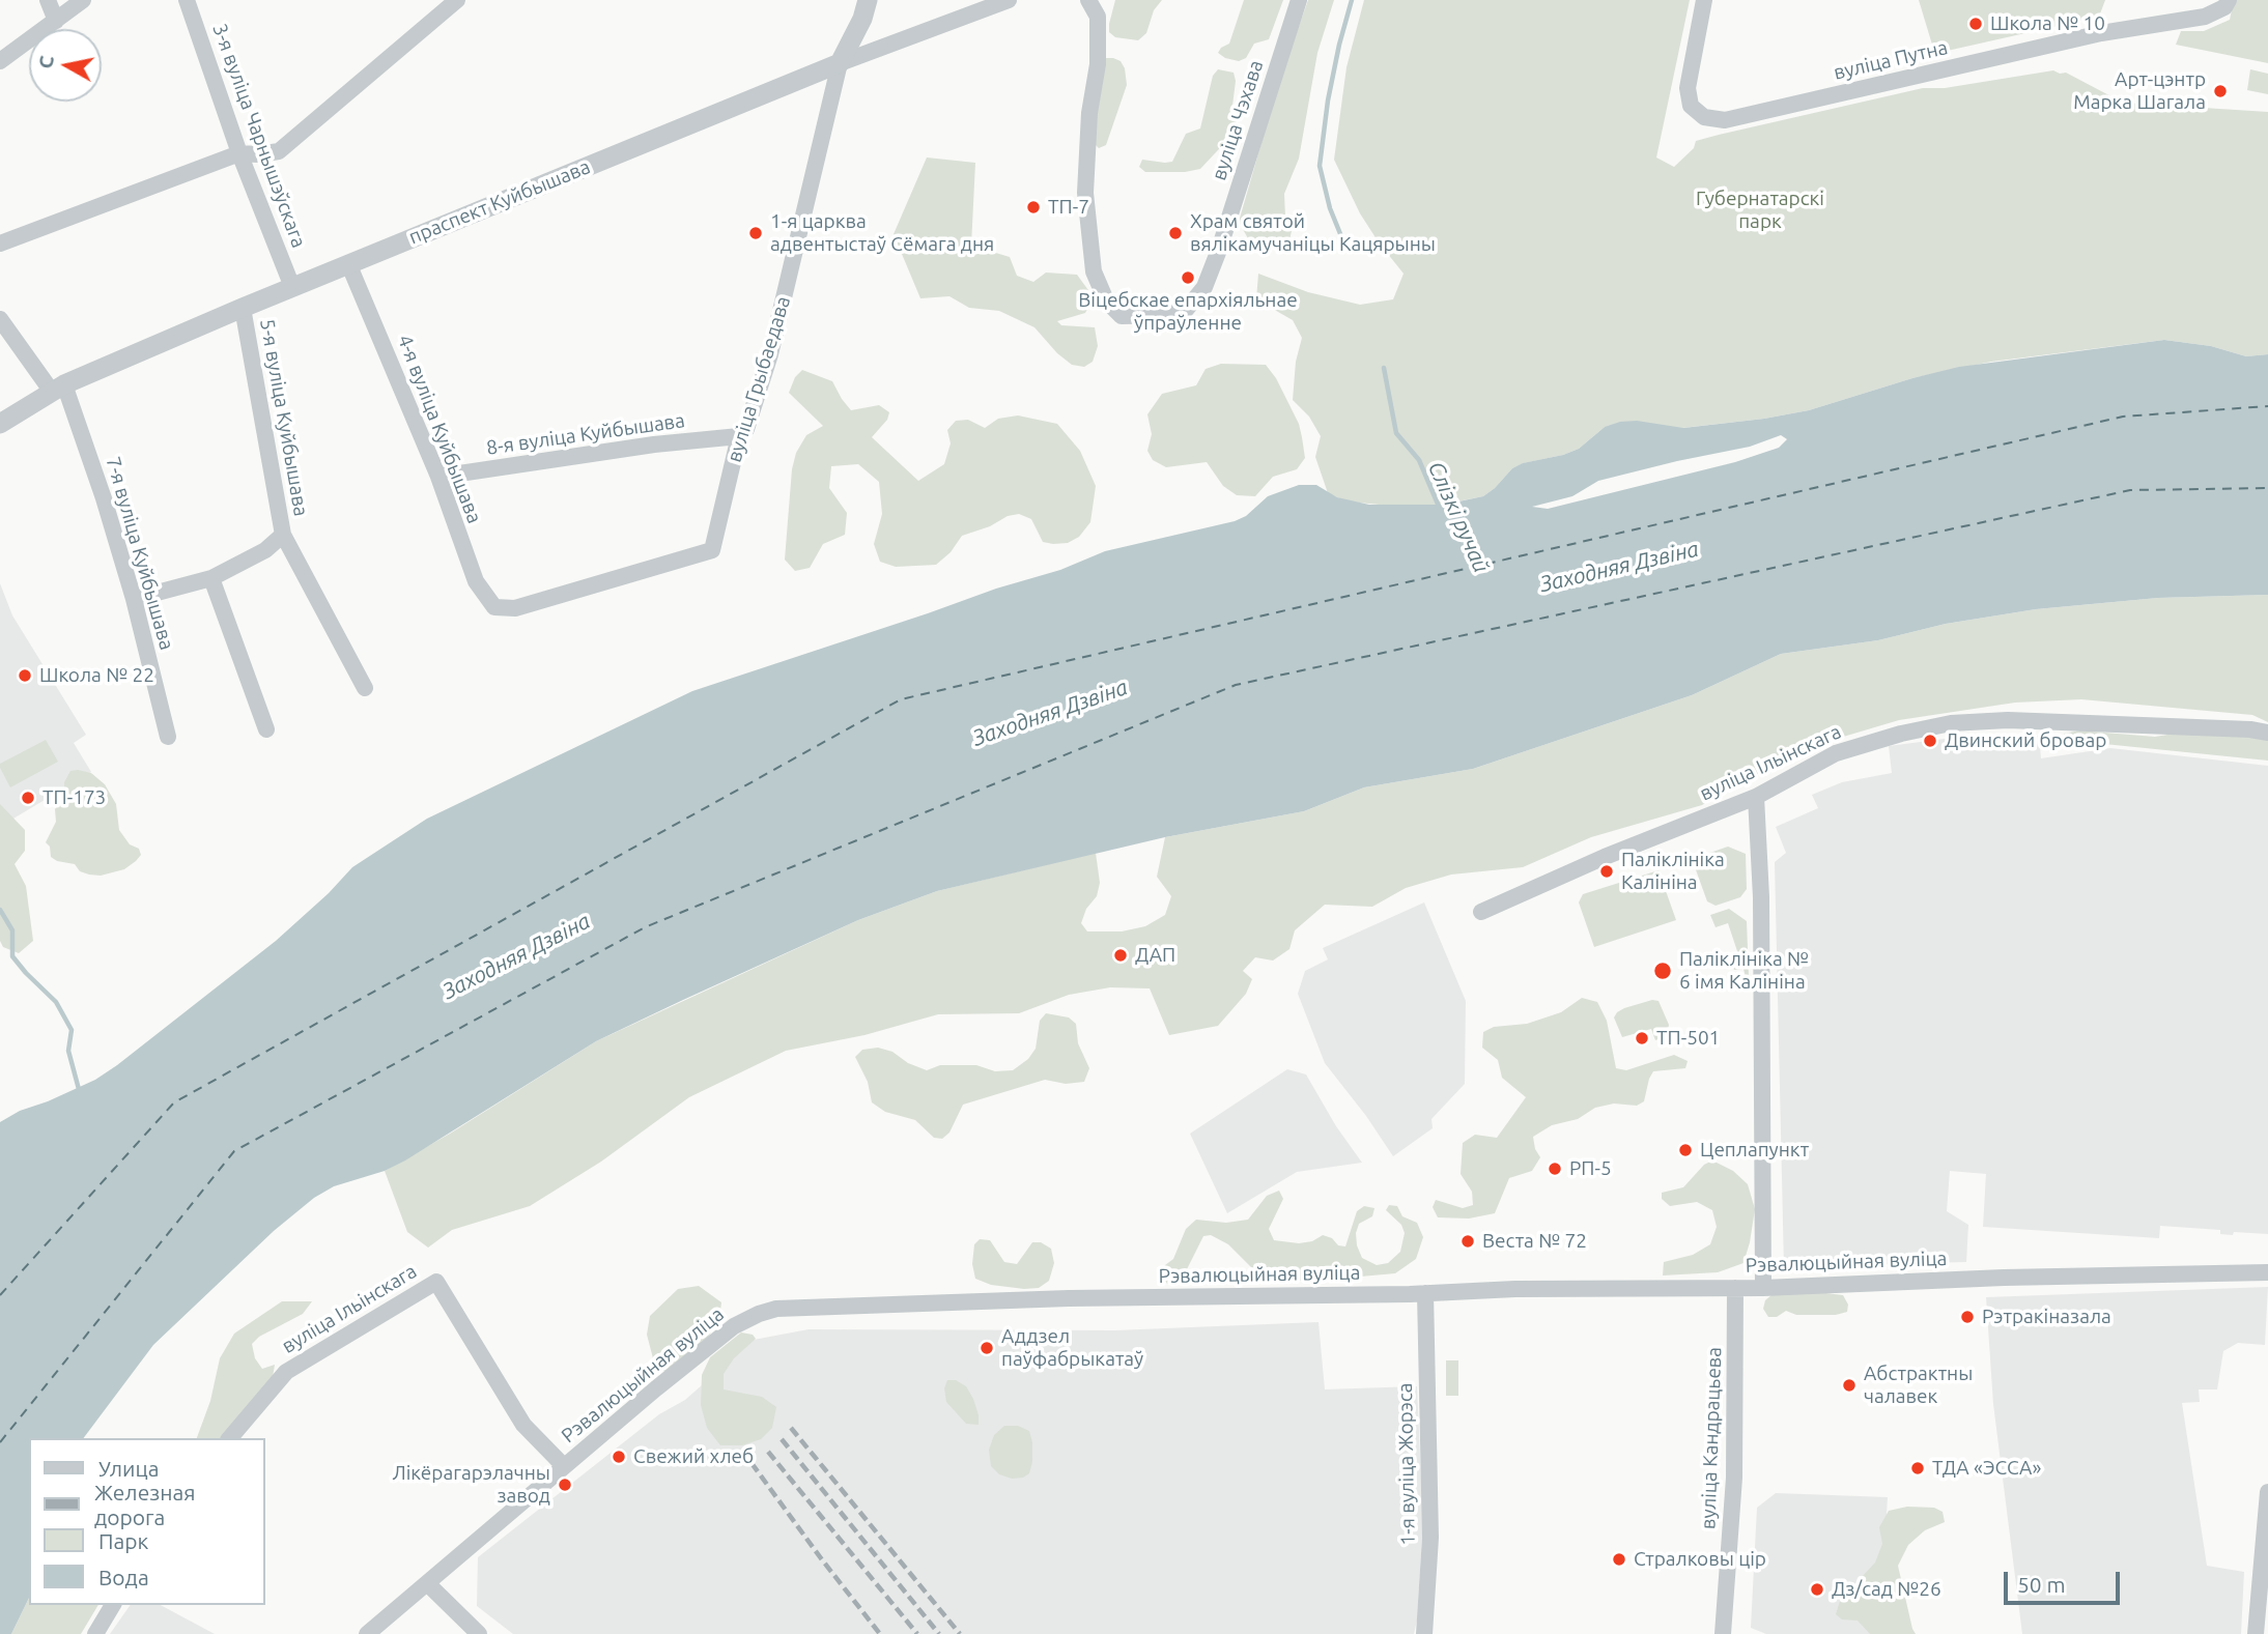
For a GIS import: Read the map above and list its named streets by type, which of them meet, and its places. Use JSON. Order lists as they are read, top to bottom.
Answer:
{
  "streets": {
    "street": [
      "вуліца Путна",
      "вуліца Чэхава",
      "3-я вуліца Чарнышэўскага",
      "праспект Куйбышава",
      "вуліца Грыбаедава",
      "5-я вуліца Куйбышава",
      "4-я вуліца Куйбышава",
      "8-я вуліца Куйбышава",
      "7-я вуліца Куйбышава",
      "вуліца Ільінскага",
      "Рэвалюцыйная вуліца",
      "вуліца Кандрацьева",
      "1-я вуліца Жорэса"
    ]
  },
  "crossings": [
    ["3-я вуліца Чарнышэўскага", "праспект Куйбышава"],
    ["праспект Куйбышава", "вуліца Грыбаедава"],
    ["праспект Куйбышава", "5-я вуліца Куйбышава"],
    ["праспект Куйбышава", "4-я вуліца Куйбышава"],
    ["праспект Куйбышава", "7-я вуліца Куйбышава"],
    ["вуліца Грыбаедава", "4-я вуліца Куйбышава"],
    ["вуліца Грыбаедава", "8-я вуліца Куйбышава"],
    ["4-я вуліца Куйбышава", "8-я вуліца Куйбышава"],
    ["вуліца Ільінскага", "Рэвалюцыйная вуліца"],
    ["Рэвалюцыйная вуліца", "вуліца Кандрацьева"],
    ["Рэвалюцыйная вуліца", "1-я вуліца Жорэса"]
  ],
  "water": ["Слізкі ручай", "Заходняя Дзвіна"],
  "parks": ["Губернатарскі парк"],
  "places": [
    "Школа № 10",
    "Арт-цэнтр Марка Шагала",
    "ТП-7",
    "1-я царква адвентыстаў Сёмага дня",
    "Храм святой вялікамучаніцы Кацярыны",
    "Віцебскае епархіяльнае ўпраўленне",
    "Школа № 22",
    "Двинский бровар",
    "ТП-173",
    "Паліклініка Калініна",
    "ДАП",
    "Паліклініка № 6 імя Калініна",
    "ТП-501",
    "Цеплапункт",
    "РП-5",
    "Веста № 72",
    "Рэтракіназала",
    "Аддзел паўфабрыкатаў",
    "Абстрактны чалавек",
    "Свежий хлеб",
    "ТДА «ЭССА»",
    "Лікёрагарэлачны завод",
    "Стралковы цір",
    "Дз/сад №26"
  ],
  "legend": [
    "Улица",
    "Железная дорога",
    "Парк",
    "Вода"
  ],
  "scale_bar": "50 m",
  "north": "left"
}
